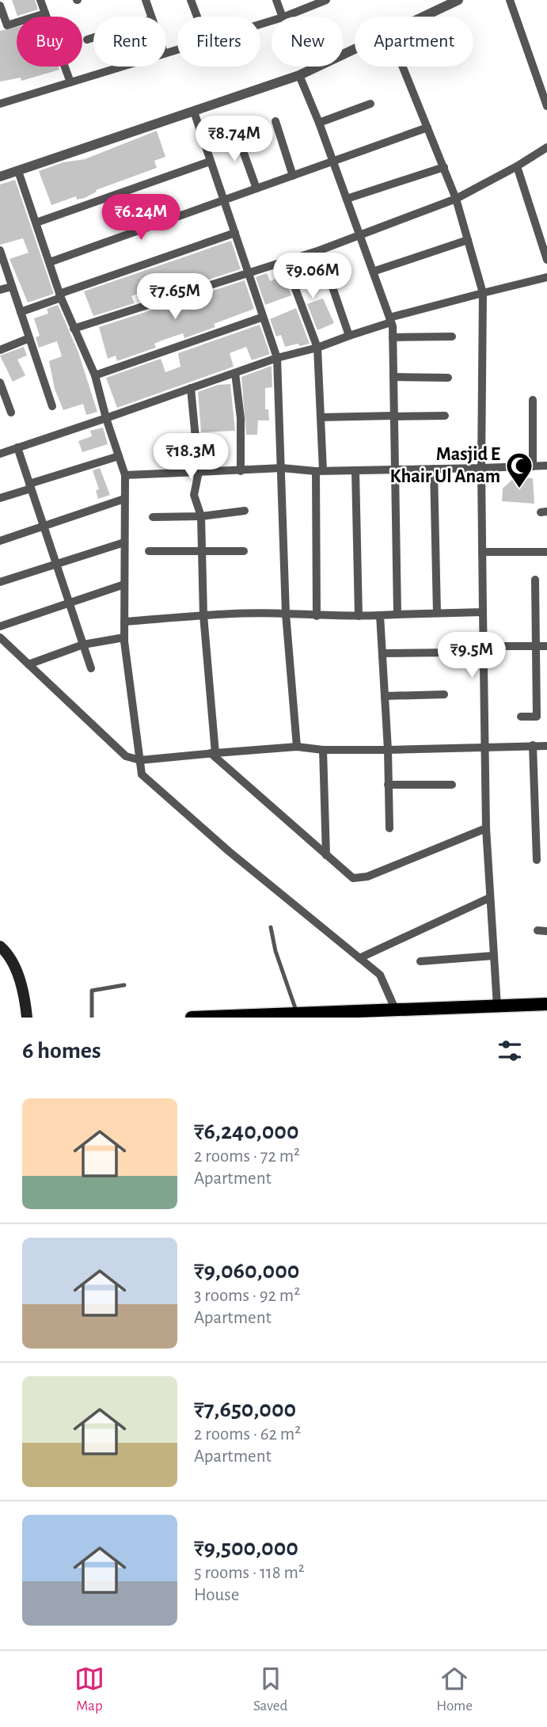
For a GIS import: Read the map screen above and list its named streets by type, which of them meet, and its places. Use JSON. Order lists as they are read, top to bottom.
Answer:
{
  "places": {
    "mosque": ["Masjid E Khair Ul Anam"]
  },
  "page": {
    "chip": [
      "Buy",
      "Rent",
      "Filters",
      "New",
      "Apartment"
    ],
    "price": [
      "₹8.74M",
      "₹6.24M",
      "₹9.06M",
      "₹7.65M",
      "₹18.3M",
      "₹9.5M"
    ],
    "heading": "6 homes",
    "list": [
      {
        "name": "₹6,240,000",
        "note": "2 rooms · 72 m² · Apartment"
      },
      {
        "name": "₹9,060,000",
        "note": "3 rooms · 92 m² · Apartment"
      },
      {
        "name": "₹7,650,000",
        "note": "2 rooms · 62 m² · Apartment"
      },
      {
        "name": "₹9,500,000",
        "note": "5 rooms · 118 m² · House"
      }
    ],
    "tabs": ["Map", "Saved", "Home"]
  }
}
